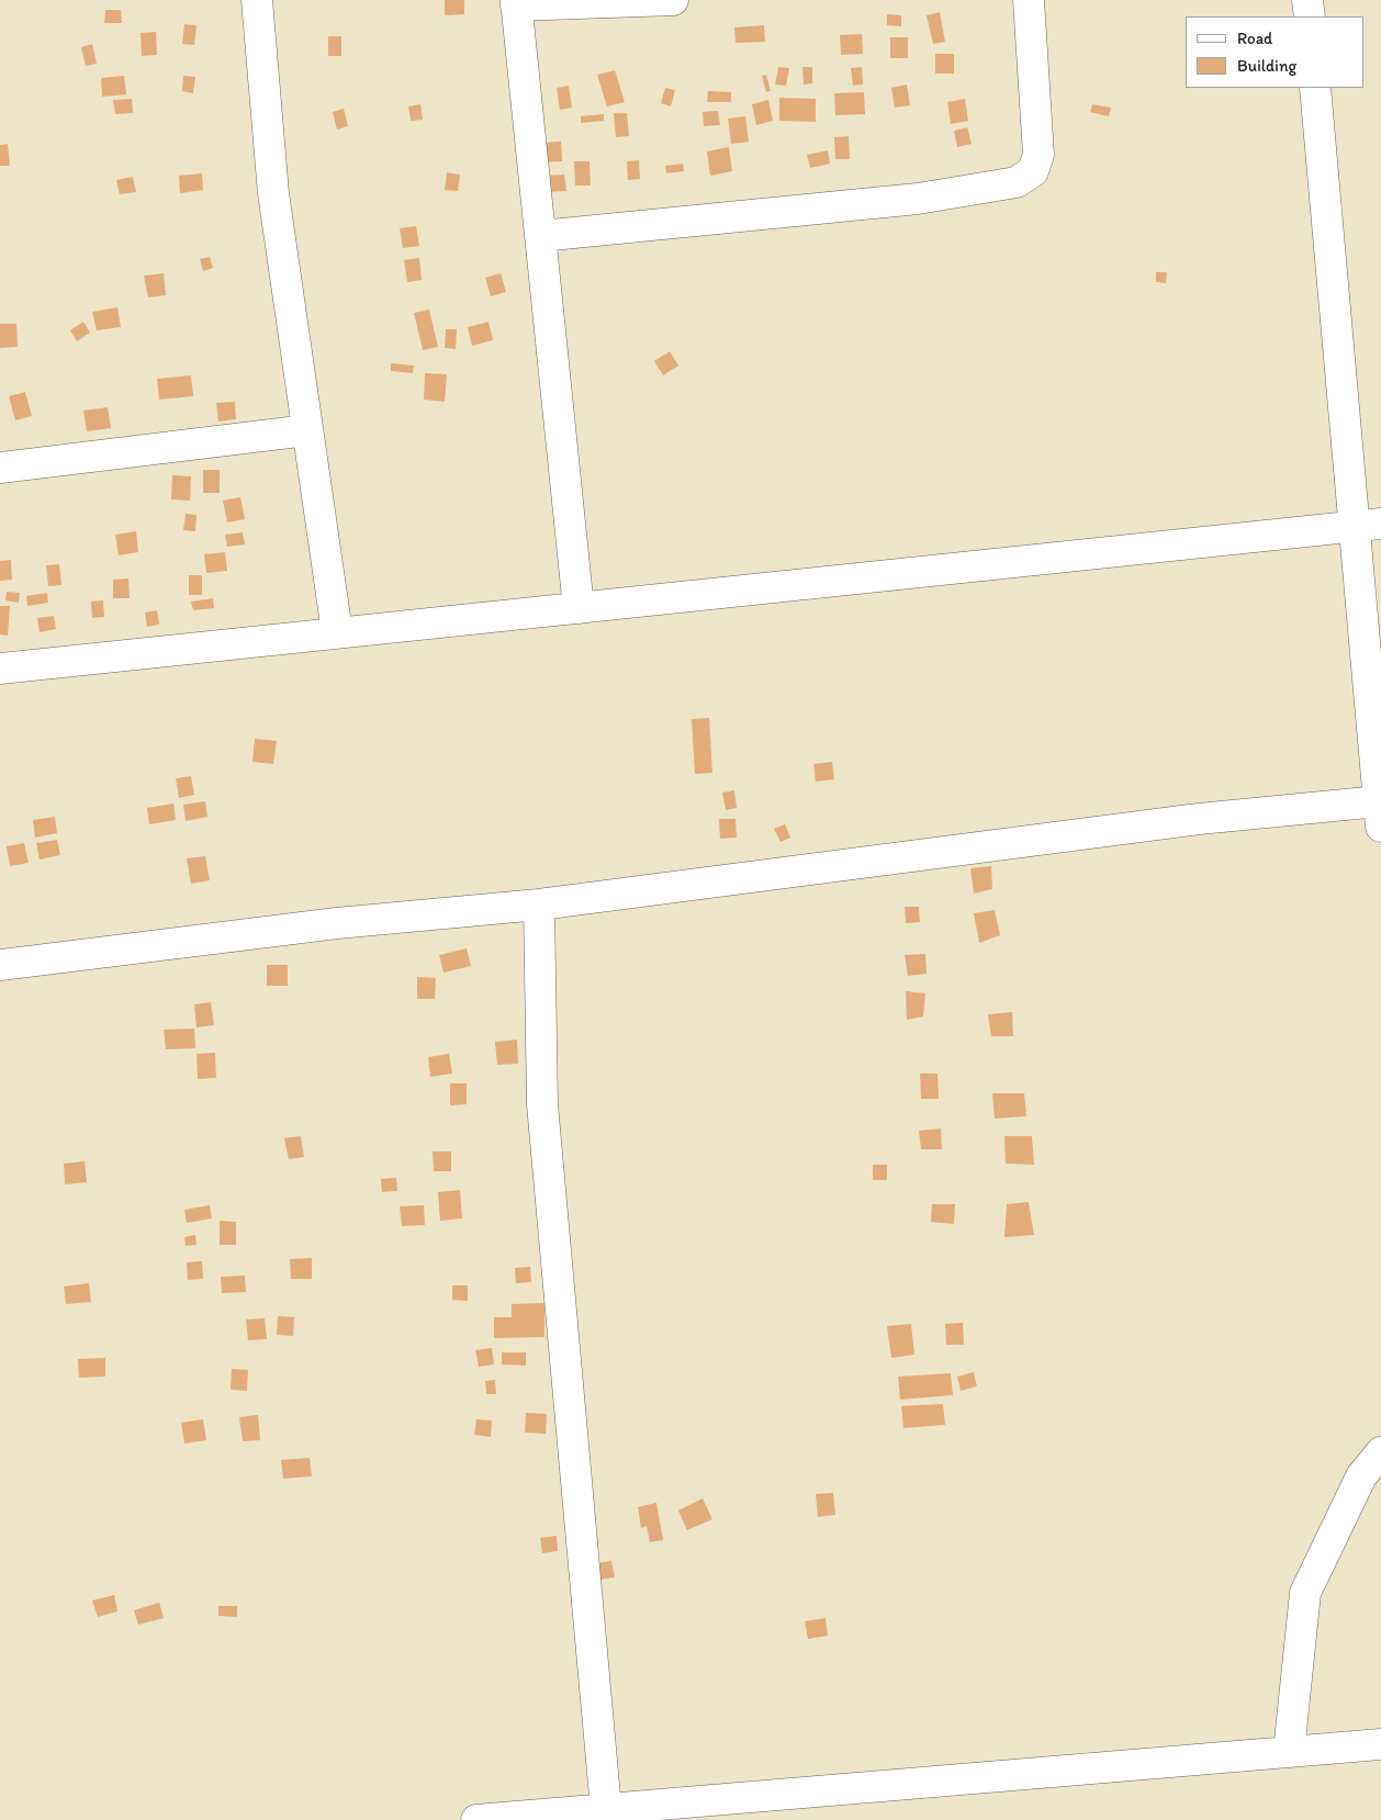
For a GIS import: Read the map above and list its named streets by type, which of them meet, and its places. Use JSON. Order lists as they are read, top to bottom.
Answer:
{
  "legend": ["Road", "Building"]
}
